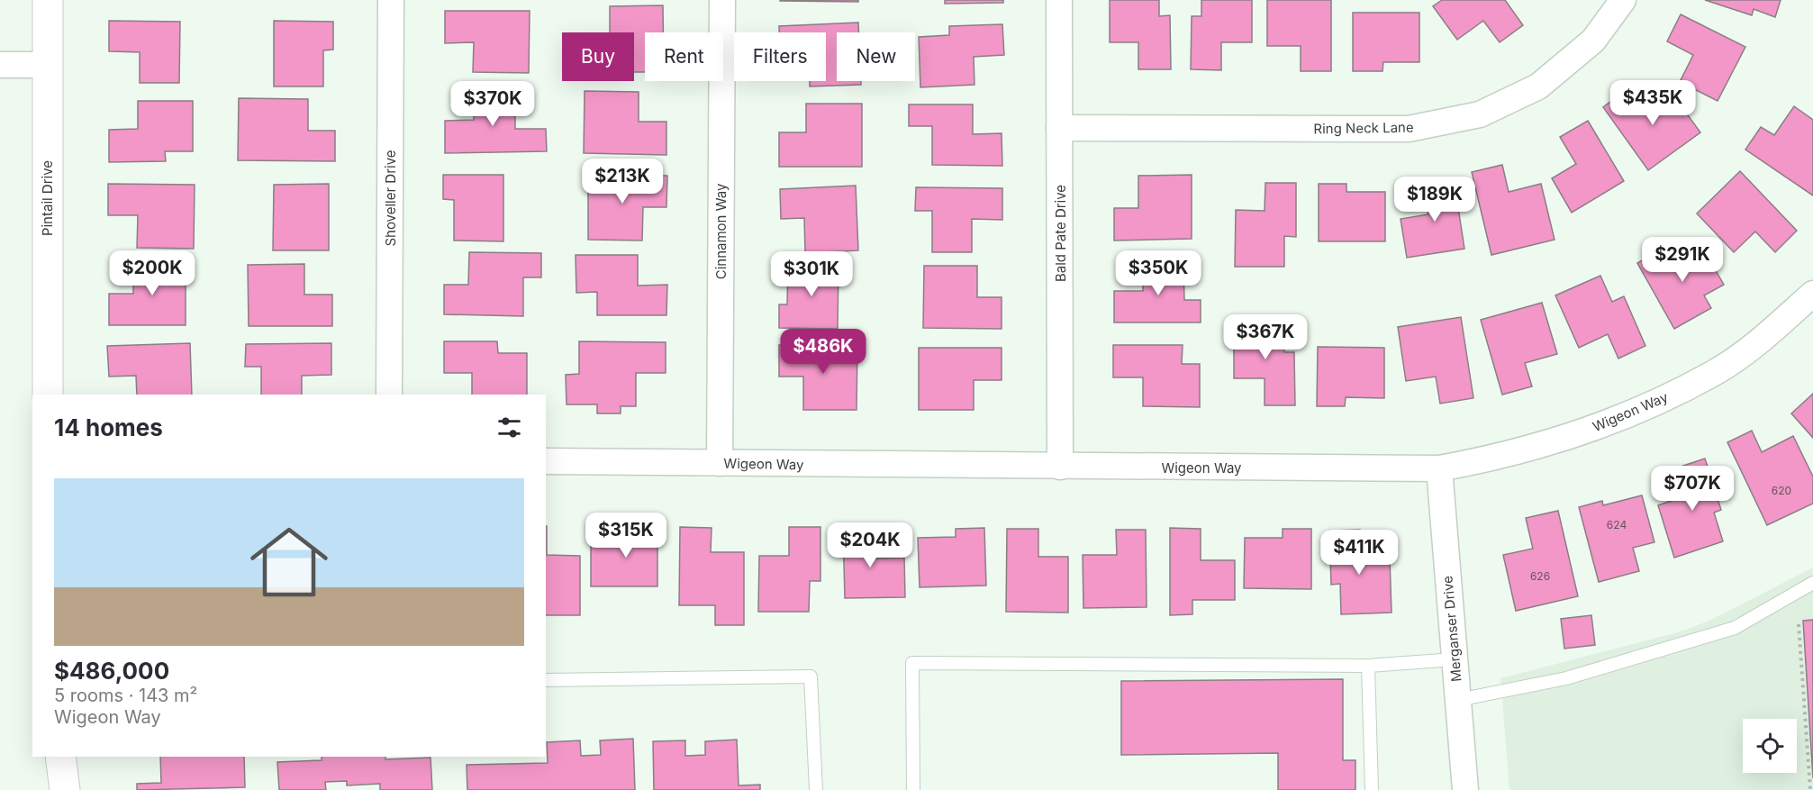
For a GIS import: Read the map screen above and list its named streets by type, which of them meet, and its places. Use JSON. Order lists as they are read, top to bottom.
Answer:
{
  "streets": {
    "street": [
      "Ring Neck Lane",
      "Pintail Drive",
      "Shoveller Drive",
      "Cinnamon Way",
      "Bald Pate Drive",
      "Wigeon Way",
      "Merganser Drive"
    ]
  },
  "crossings": [
    ["Ring Neck Lane", "Bald Pate Drive"],
    ["Cinnamon Way", "Wigeon Way"],
    ["Bald Pate Drive", "Wigeon Way"],
    ["Wigeon Way", "Merganser Drive"]
  ],
  "house_numbers": ["620", "624", "626"],
  "page": {
    "chip": [
      "Buy",
      "Rent",
      "Filters",
      "New"
    ],
    "price": [
      "$435K",
      "$370K",
      "$213K",
      "$189K",
      "$291K",
      "$200K",
      "$350K",
      "$301K",
      "$367K",
      "$486K",
      "$707K",
      "$315K",
      "$204K",
      "$411K"
    ],
    "heading": "14 homes",
    "list": [
      {
        "name": "$486,000",
        "note": "5 rooms · 143 m² · Wigeon Way"
      }
    ]
  }
}
